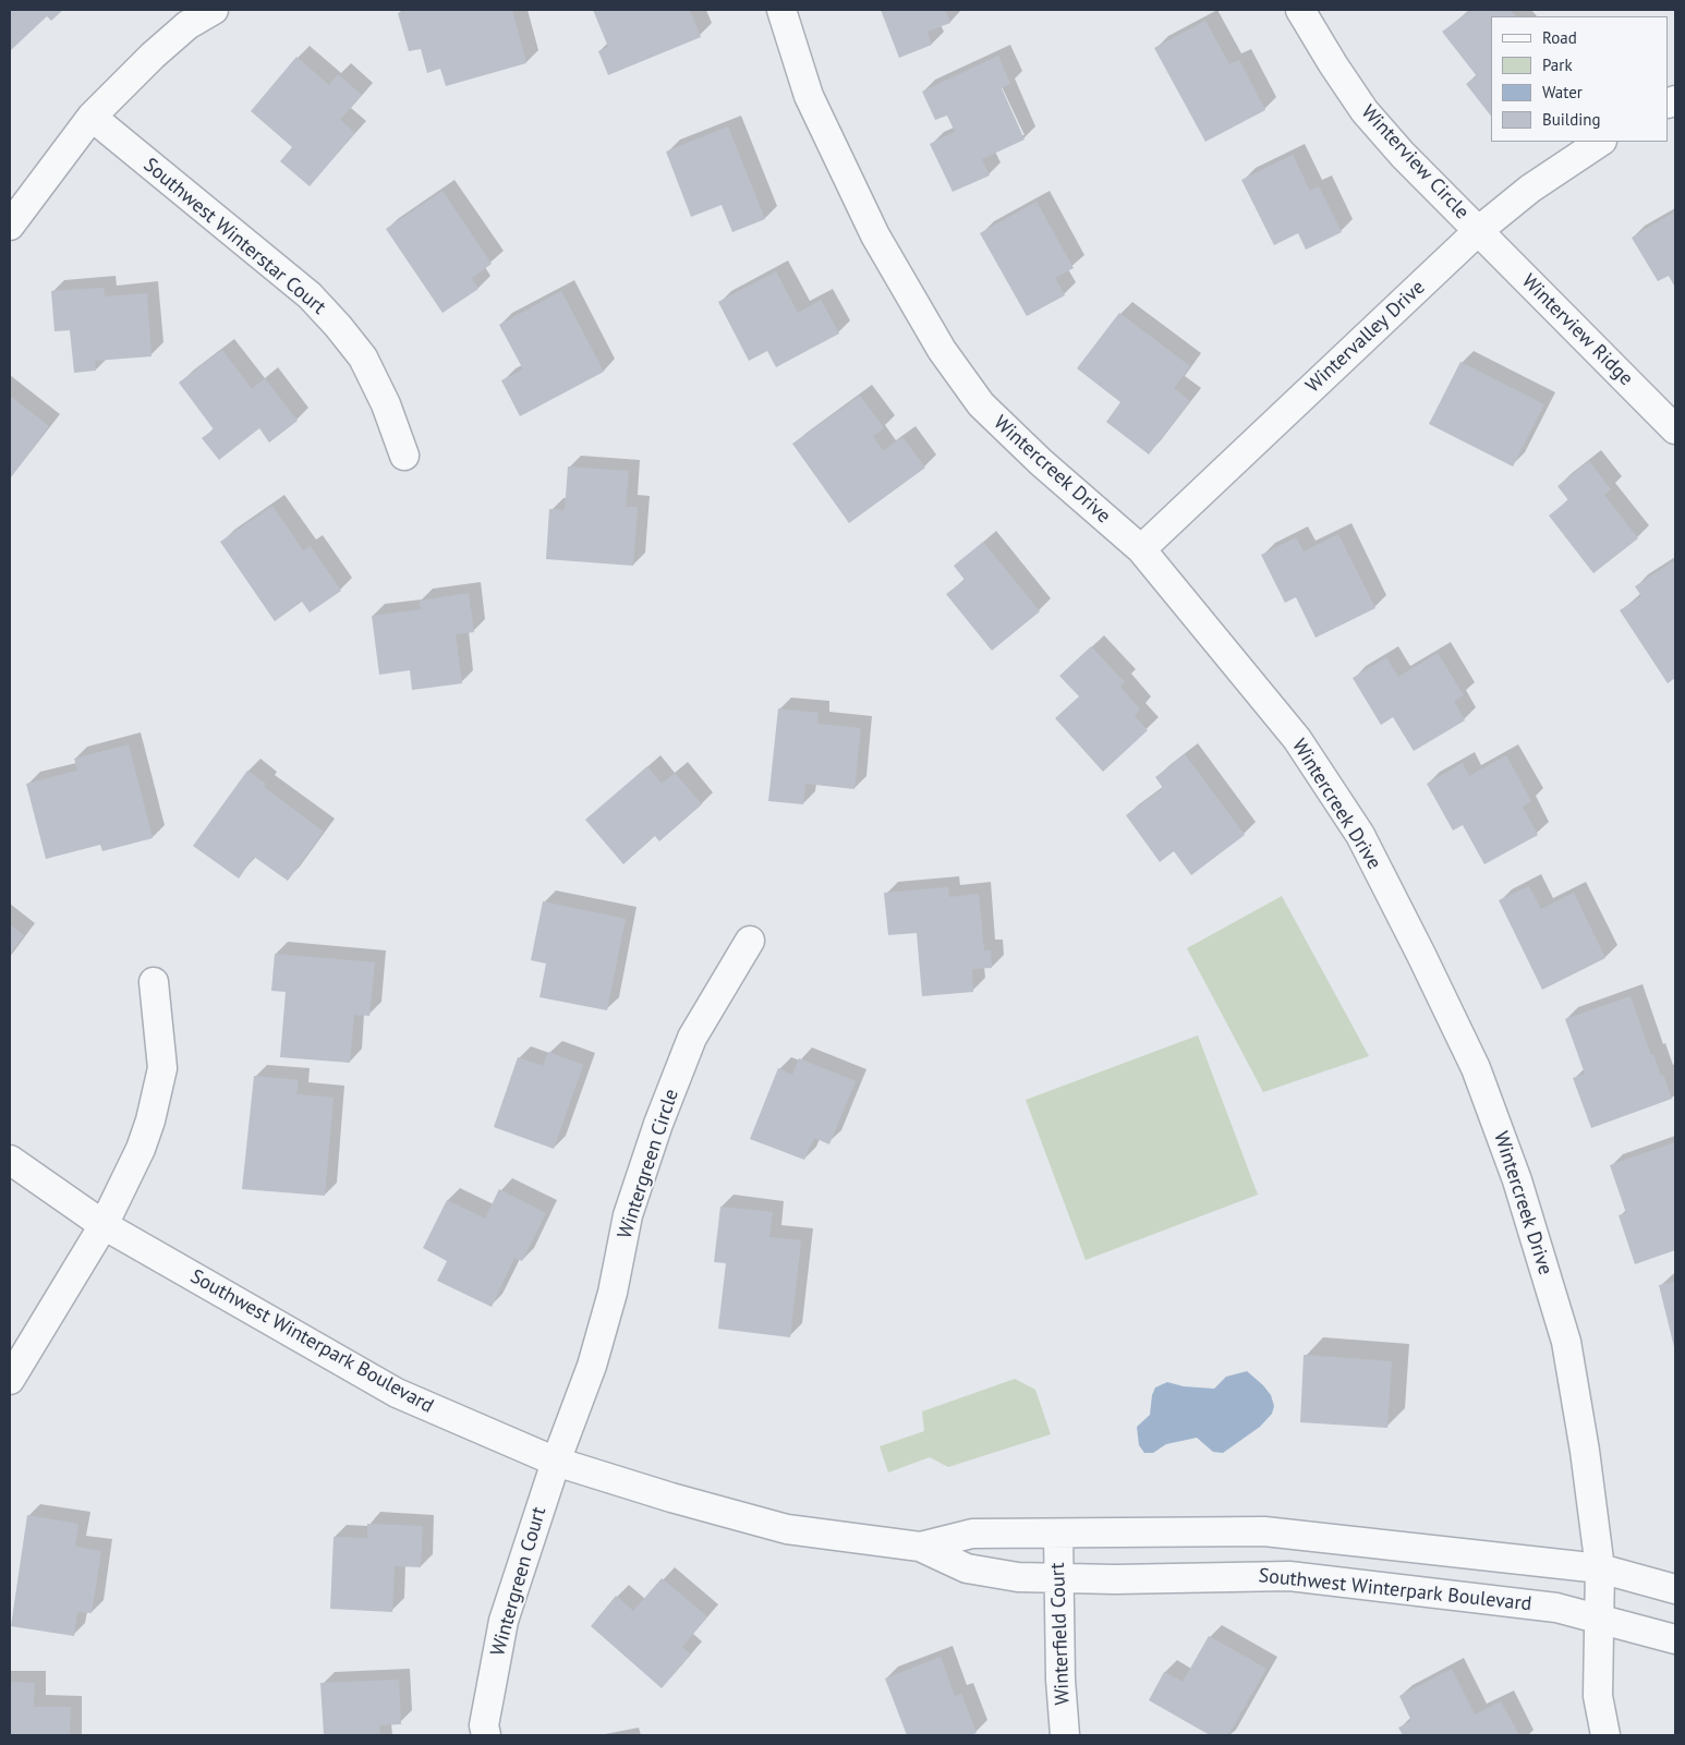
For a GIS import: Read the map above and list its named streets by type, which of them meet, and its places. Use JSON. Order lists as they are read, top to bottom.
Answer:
{
  "streets": {
    "street": [
      "Winterview Circle",
      "Southwest Winterstar Court",
      "Winterview Ridge",
      "Wintervalley Drive",
      "Wintercreek Drive",
      "Wintergreen Circle",
      "Southwest Winterpark Boulevard",
      "Wintergreen Court",
      "Winterfield Court"
    ]
  },
  "crossings": [
    ["Winterview Circle", "Winterview Ridge"],
    ["Winterview Circle", "Wintervalley Drive"],
    ["Winterview Ridge", "Wintervalley Drive"],
    ["Wintervalley Drive", "Wintercreek Drive"],
    ["Wintercreek Drive", "Southwest Winterpark Boulevard"],
    ["Wintergreen Circle", "Southwest Winterpark Boulevard"],
    ["Wintergreen Circle", "Wintergreen Court"],
    ["Southwest Winterpark Boulevard", "Wintergreen Court"],
    ["Southwest Winterpark Boulevard", "Winterfield Court"]
  ],
  "legend": [
    "Road",
    "Park",
    "Water",
    "Building"
  ]
}
